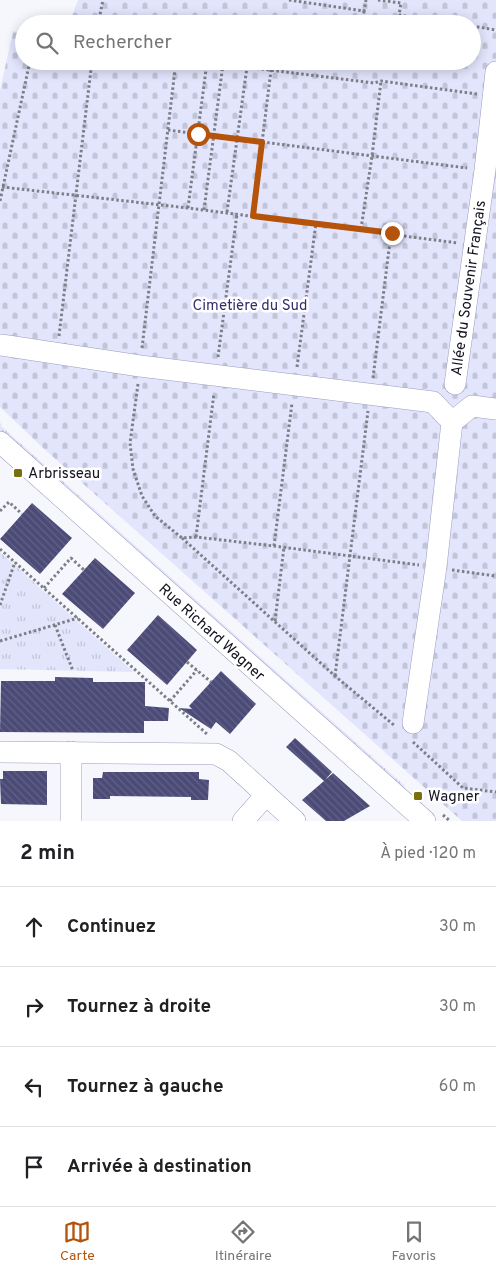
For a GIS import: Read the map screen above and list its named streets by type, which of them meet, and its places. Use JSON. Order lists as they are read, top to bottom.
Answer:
{
  "streets": {
    "street": ["Allée du Souvenir Français", "Rue Richard Wagner"]
  },
  "parks": ["Cimetière du Sud"],
  "places": {
    "transit": ["Arbrisseau", "Wagner"]
  },
  "page": {
    "search": "Rechercher",
    "heading": ["2 min", "À pied · 120 m"],
    "list": [
      ["Continuez", "30 m"],
      ["Tournez à droite", "30 m"],
      ["Tournez à gauche", "60 m"],
      "Arrivée à destination"
    ],
    "nav": ["Carte", "Itinéraire", "Favoris"]
  }
}
